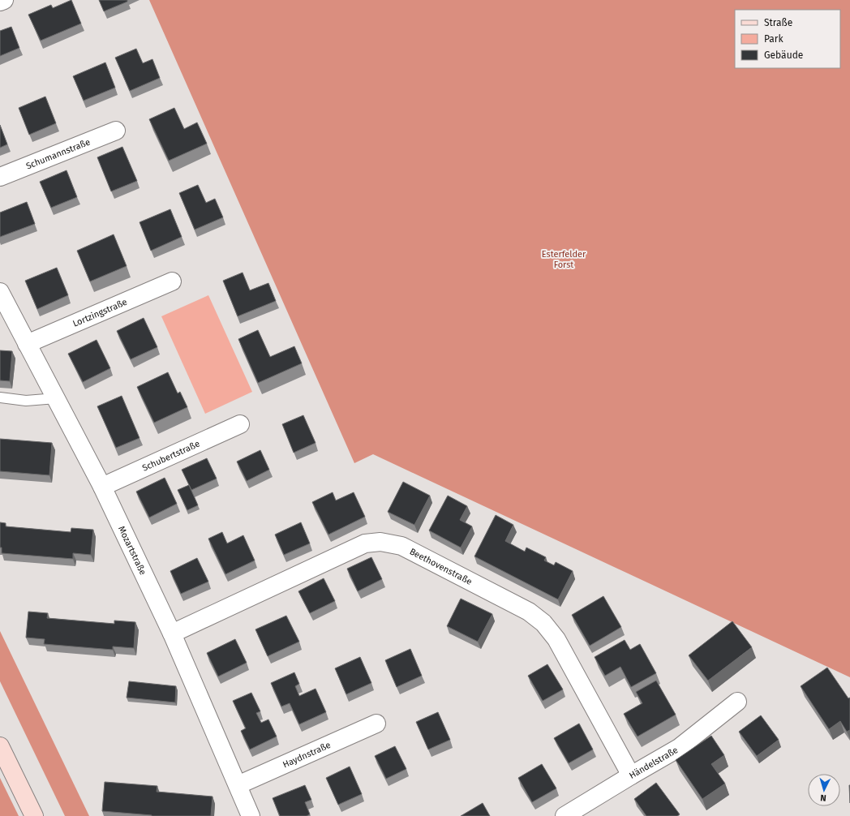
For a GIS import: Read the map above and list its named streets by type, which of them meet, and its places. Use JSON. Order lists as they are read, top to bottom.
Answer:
{
  "streets": {
    "street": [
      "Schumannstraße",
      "Lortzingstraße",
      "Schubertstraße",
      "Mozartstraße",
      "Beethovenstraße",
      "Haydnstraße",
      "Händelstraße"
    ]
  },
  "crossings": [
    ["Lortzingstraße", "Mozartstraße"],
    ["Schubertstraße", "Mozartstraße"],
    ["Mozartstraße", "Beethovenstraße"],
    ["Mozartstraße", "Haydnstraße"],
    ["Beethovenstraße", "Händelstraße"]
  ],
  "parks": ["Esterfelder Forst"],
  "legend": ["Straße", "Park", "Gebäude"],
  "north": "bottom"
}
